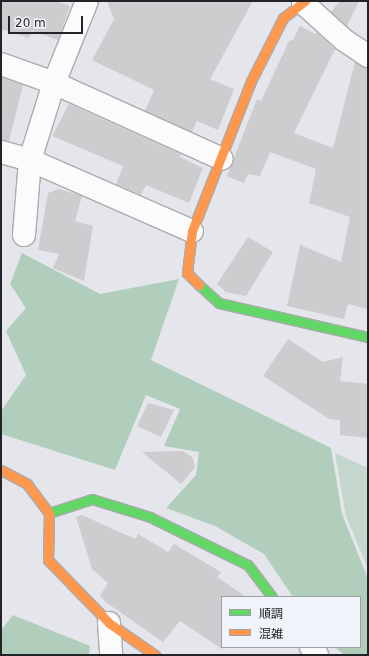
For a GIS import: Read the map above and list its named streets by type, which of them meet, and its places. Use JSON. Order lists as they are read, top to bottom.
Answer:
{
  "legend": ["順調", "混雑"],
  "scale_bar": "20 m"
}
